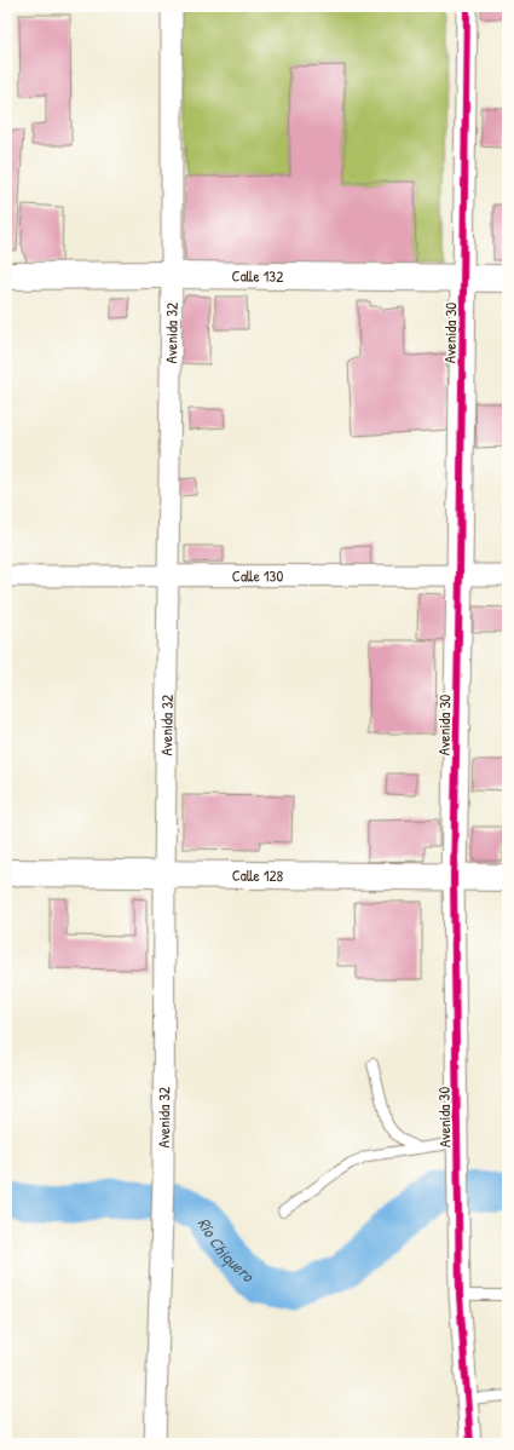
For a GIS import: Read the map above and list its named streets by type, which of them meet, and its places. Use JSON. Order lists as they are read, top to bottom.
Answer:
{
  "streets": {
    "main road": ["Calle 132", "Calle 128"],
    "street": ["Avenida 32", "Avenida 30", "Calle 130"]
  },
  "crossings": [
    ["Calle 132", "Avenida 32"],
    ["Calle 132", "Avenida 30"],
    ["Avenida 32", "Calle 130"],
    ["Avenida 32", "Calle 128"],
    ["Avenida 30", "Calle 130"],
    ["Avenida 30", "Calle 128"]
  ],
  "water": ["Río Chiquero"]
}
